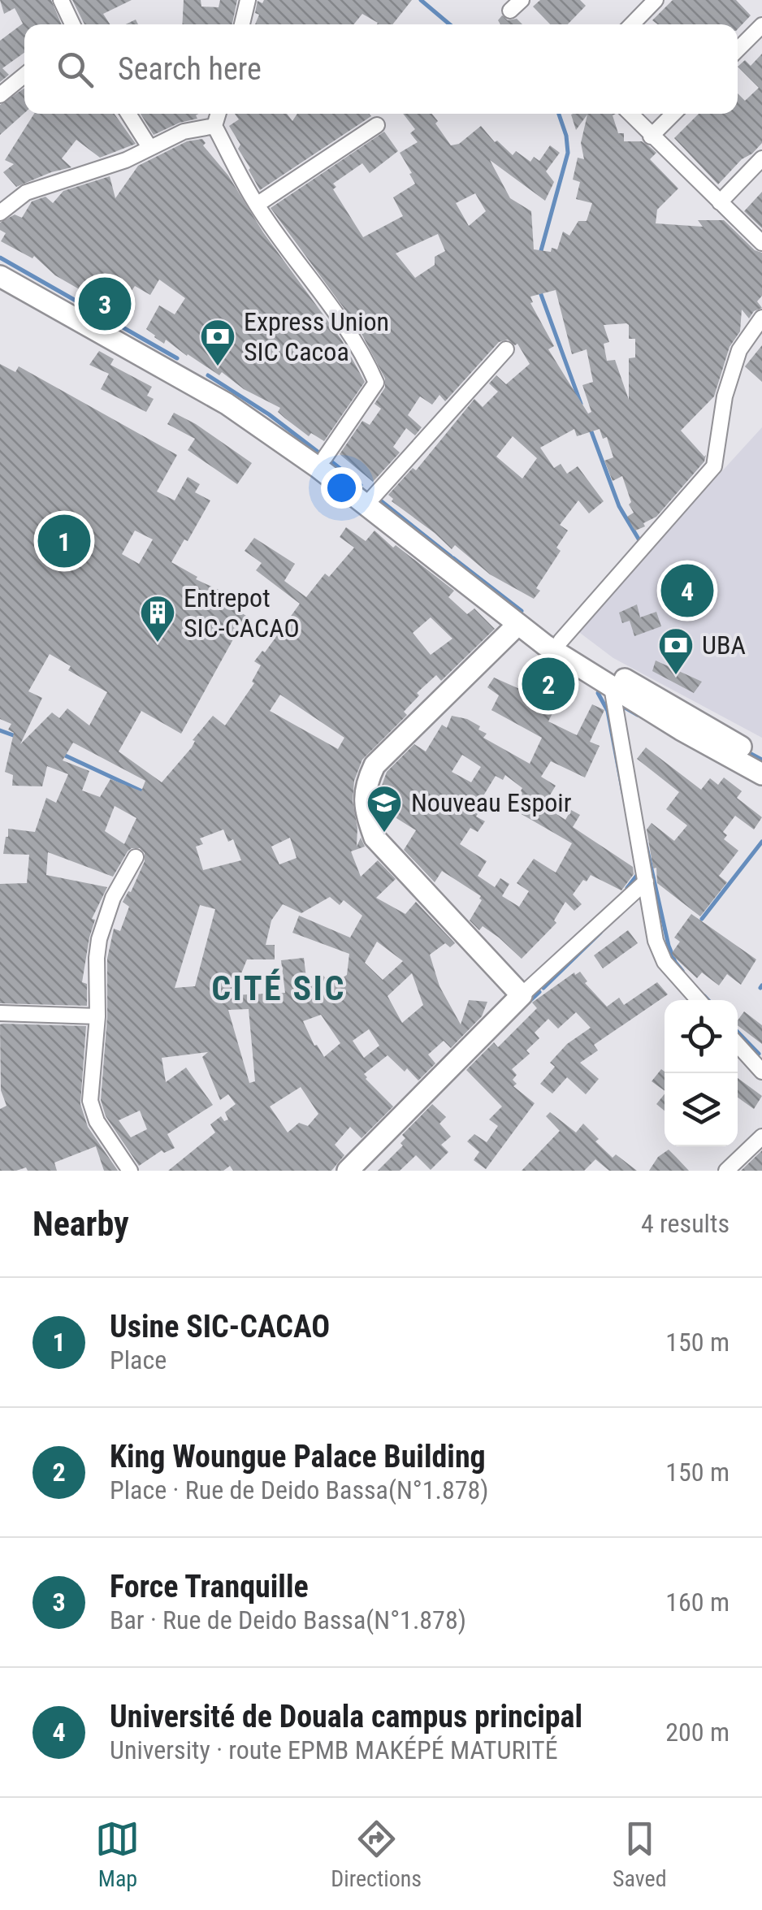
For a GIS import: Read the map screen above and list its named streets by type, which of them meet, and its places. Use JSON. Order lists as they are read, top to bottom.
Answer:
{
  "districts": ["CITÉ SIC"],
  "places": {
    "bank": ["Express Union SIC Cacoa", "UBA"],
    "building": ["Entrepot SIC-CACAO"],
    "school or university": ["Nouveau Espoir"]
  },
  "page": {
    "search": "Search here",
    "pins": [
      "3",
      "1",
      "4",
      "2"
    ],
    "heading": ["Nearby", "4 results"],
    "list": [
      {
        "mark": "1",
        "name": "Usine SIC-CACAO",
        "note": "Place",
        "value": "150 m"
      },
      {
        "mark": "2",
        "name": "King Woungue Palace Building",
        "note": "Place · Rue de Deido Bassa(N°1.878)",
        "value": "150 m"
      },
      {
        "mark": "3",
        "name": "Force Tranquille",
        "note": "Bar · Rue de Deido Bassa(N°1.878)",
        "value": "160 m"
      },
      {
        "mark": "4",
        "name": "Université de Douala campus principal",
        "note": "University · route EPMB MAKÉPÉ MATURITÉ",
        "value": "200 m"
      }
    ],
    "nav": ["Map", "Directions", "Saved"]
  }
}
